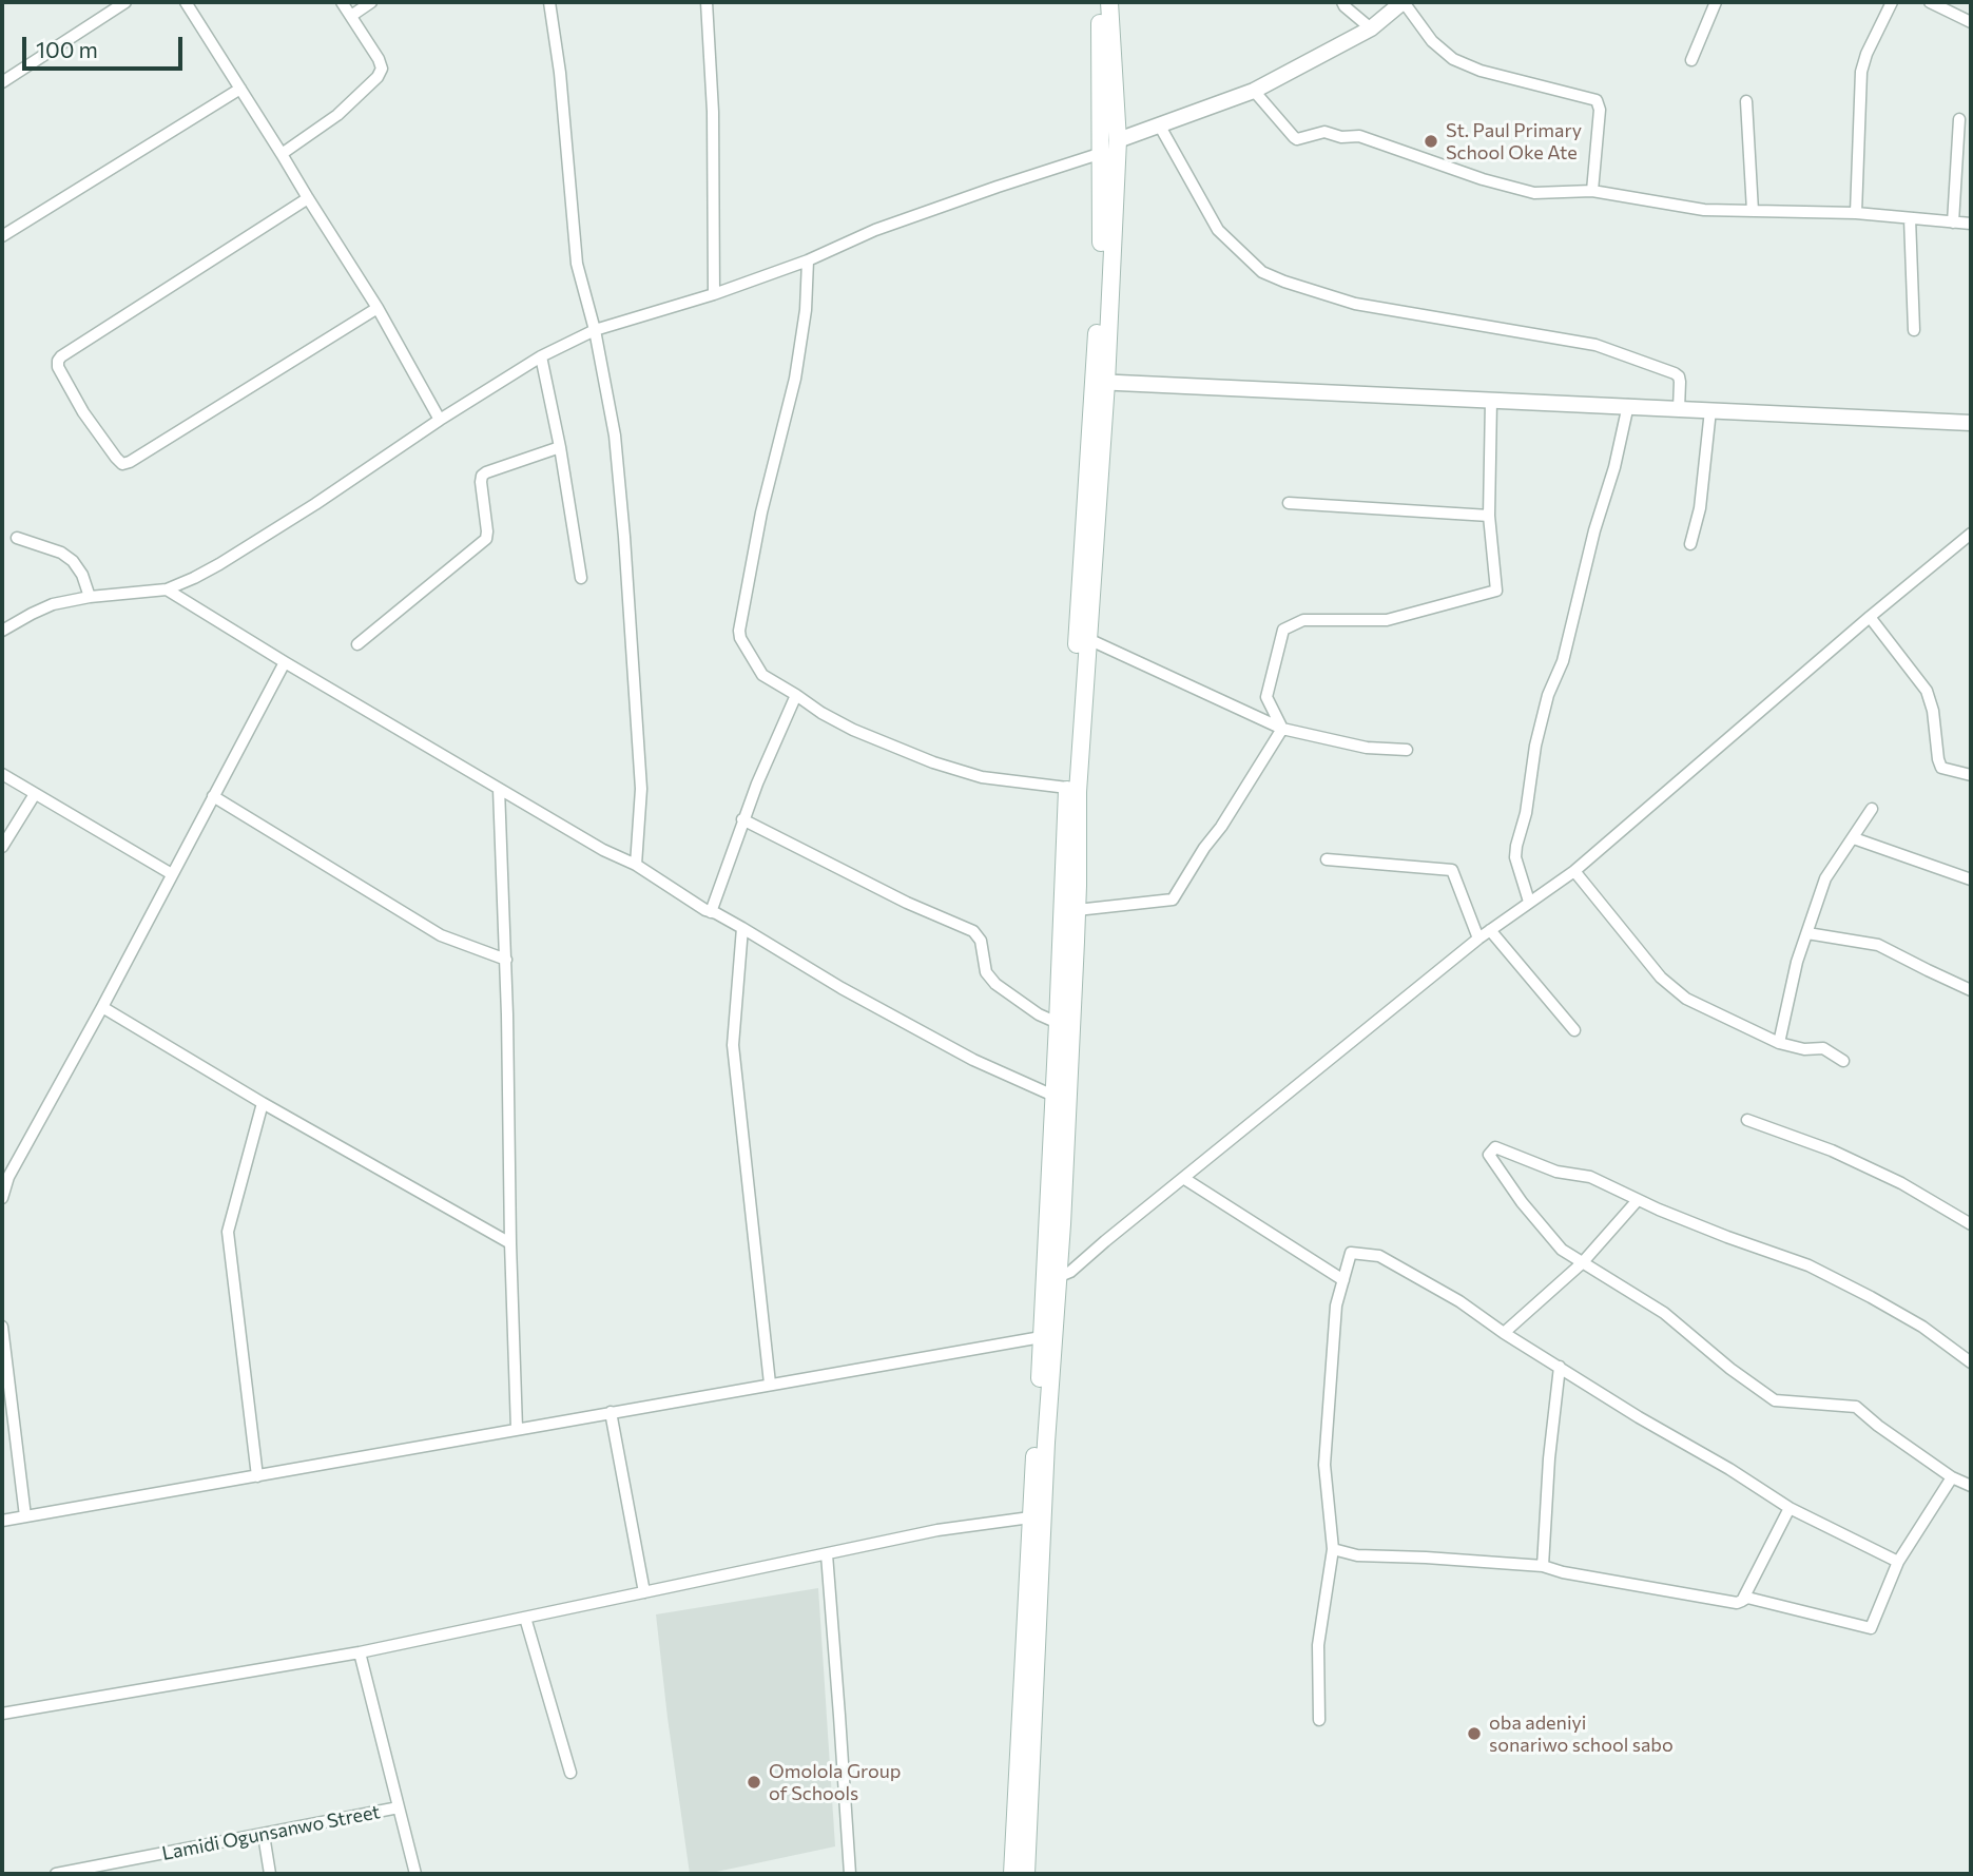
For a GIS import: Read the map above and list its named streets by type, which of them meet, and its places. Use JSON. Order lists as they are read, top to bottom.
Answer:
{
  "streets": {
    "street": ["Lamidi Ogunsanwo Street"]
  },
  "places": ["St. Paul Primary School Oke Ate", "oba adeniyi sonariwo school sabo", "Omolola Group of Schools"],
  "scale_bar": "100 m"
}
